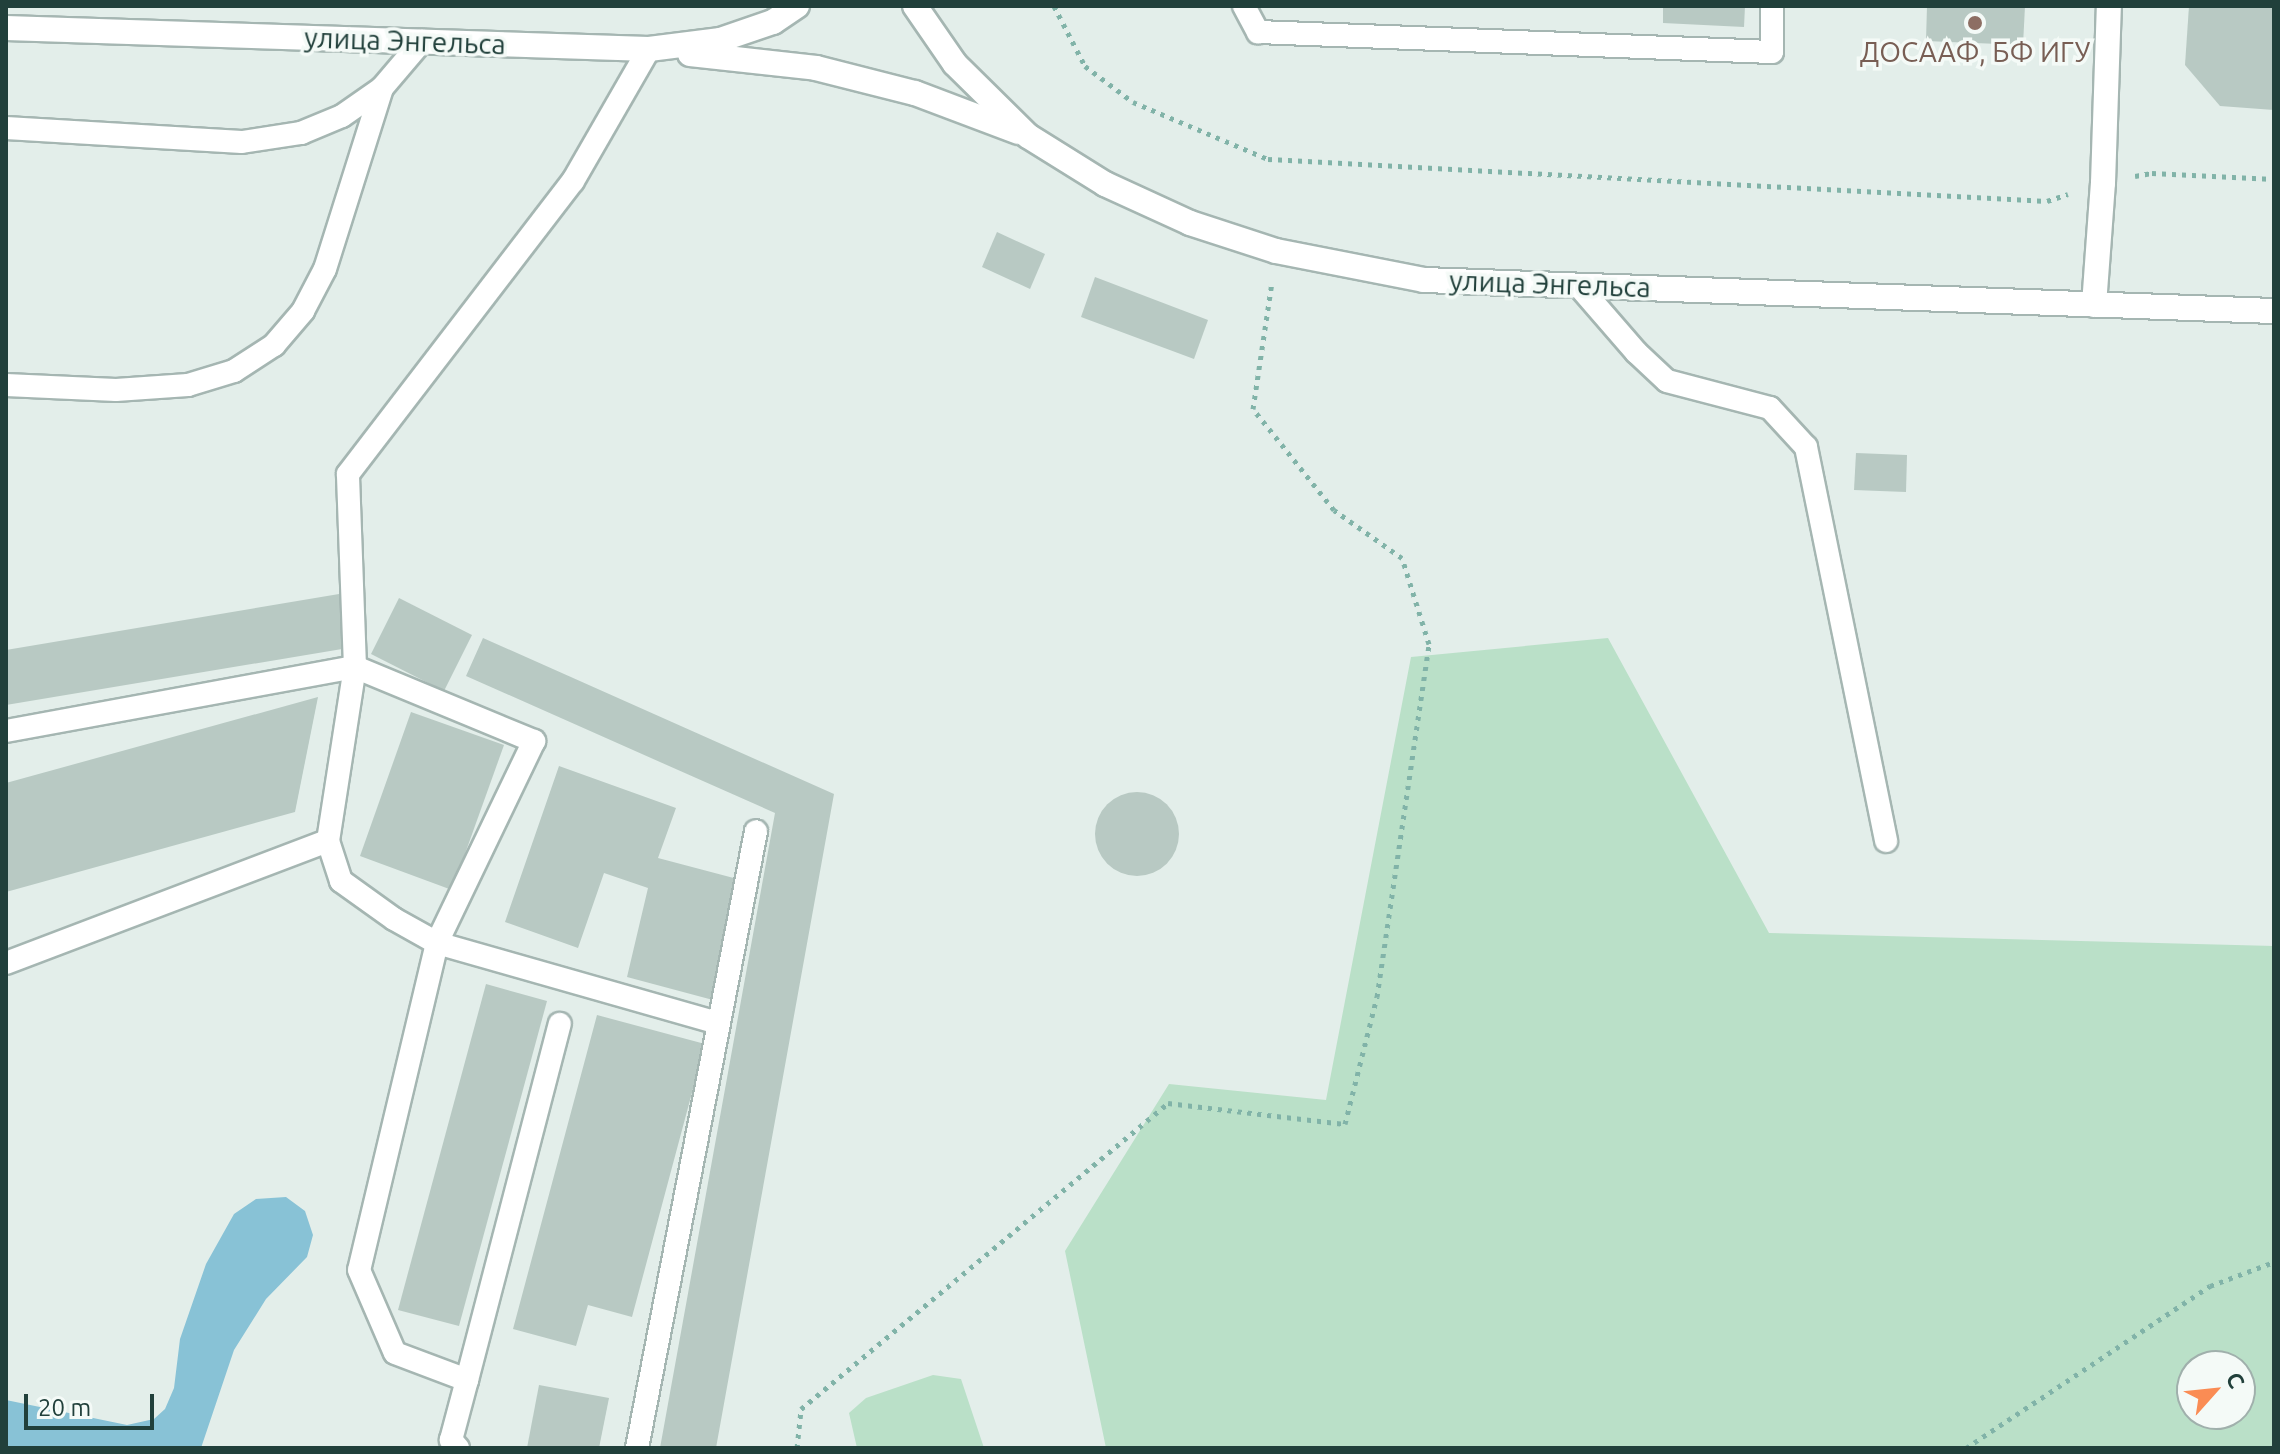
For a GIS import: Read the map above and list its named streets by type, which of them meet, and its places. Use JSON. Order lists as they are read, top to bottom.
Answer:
{
  "streets": {
    "street": ["улица Энгельса"]
  },
  "places": ["ДОСААФ, БФ ИГУ"],
  "scale_bar": "20 m",
  "north": "top right"
}
